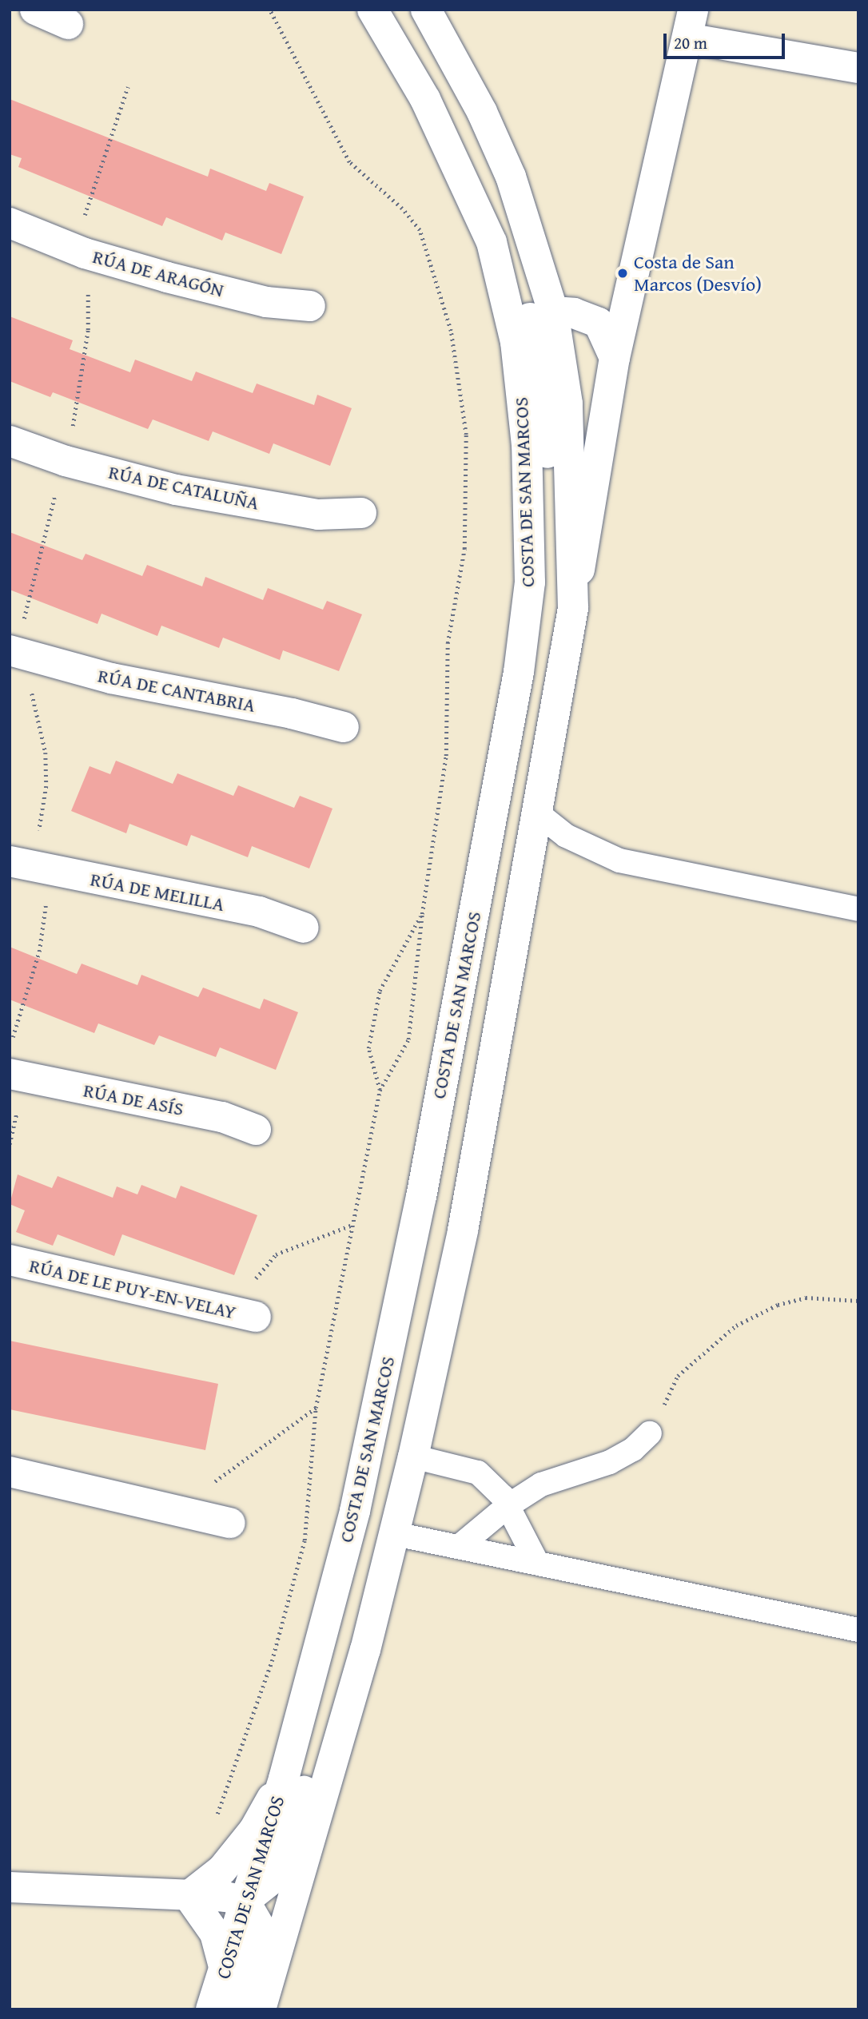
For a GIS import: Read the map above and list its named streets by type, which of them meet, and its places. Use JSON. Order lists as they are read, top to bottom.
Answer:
{
  "streets": {
    "main road": [
      "RÚA DE ARAGÓN",
      "RÚA DE CATALUÑA",
      "COSTA DE SAN MARCOS",
      "RÚA DE CANTABRIA",
      "RÚA DE MELILLA",
      "RÚA DE ASÍS",
      "RÚA DE LE PUY-EN-VELAY"
    ]
  },
  "places": ["Costa de San Marcos (Desvío)"],
  "scale_bar": "20 m"
}
